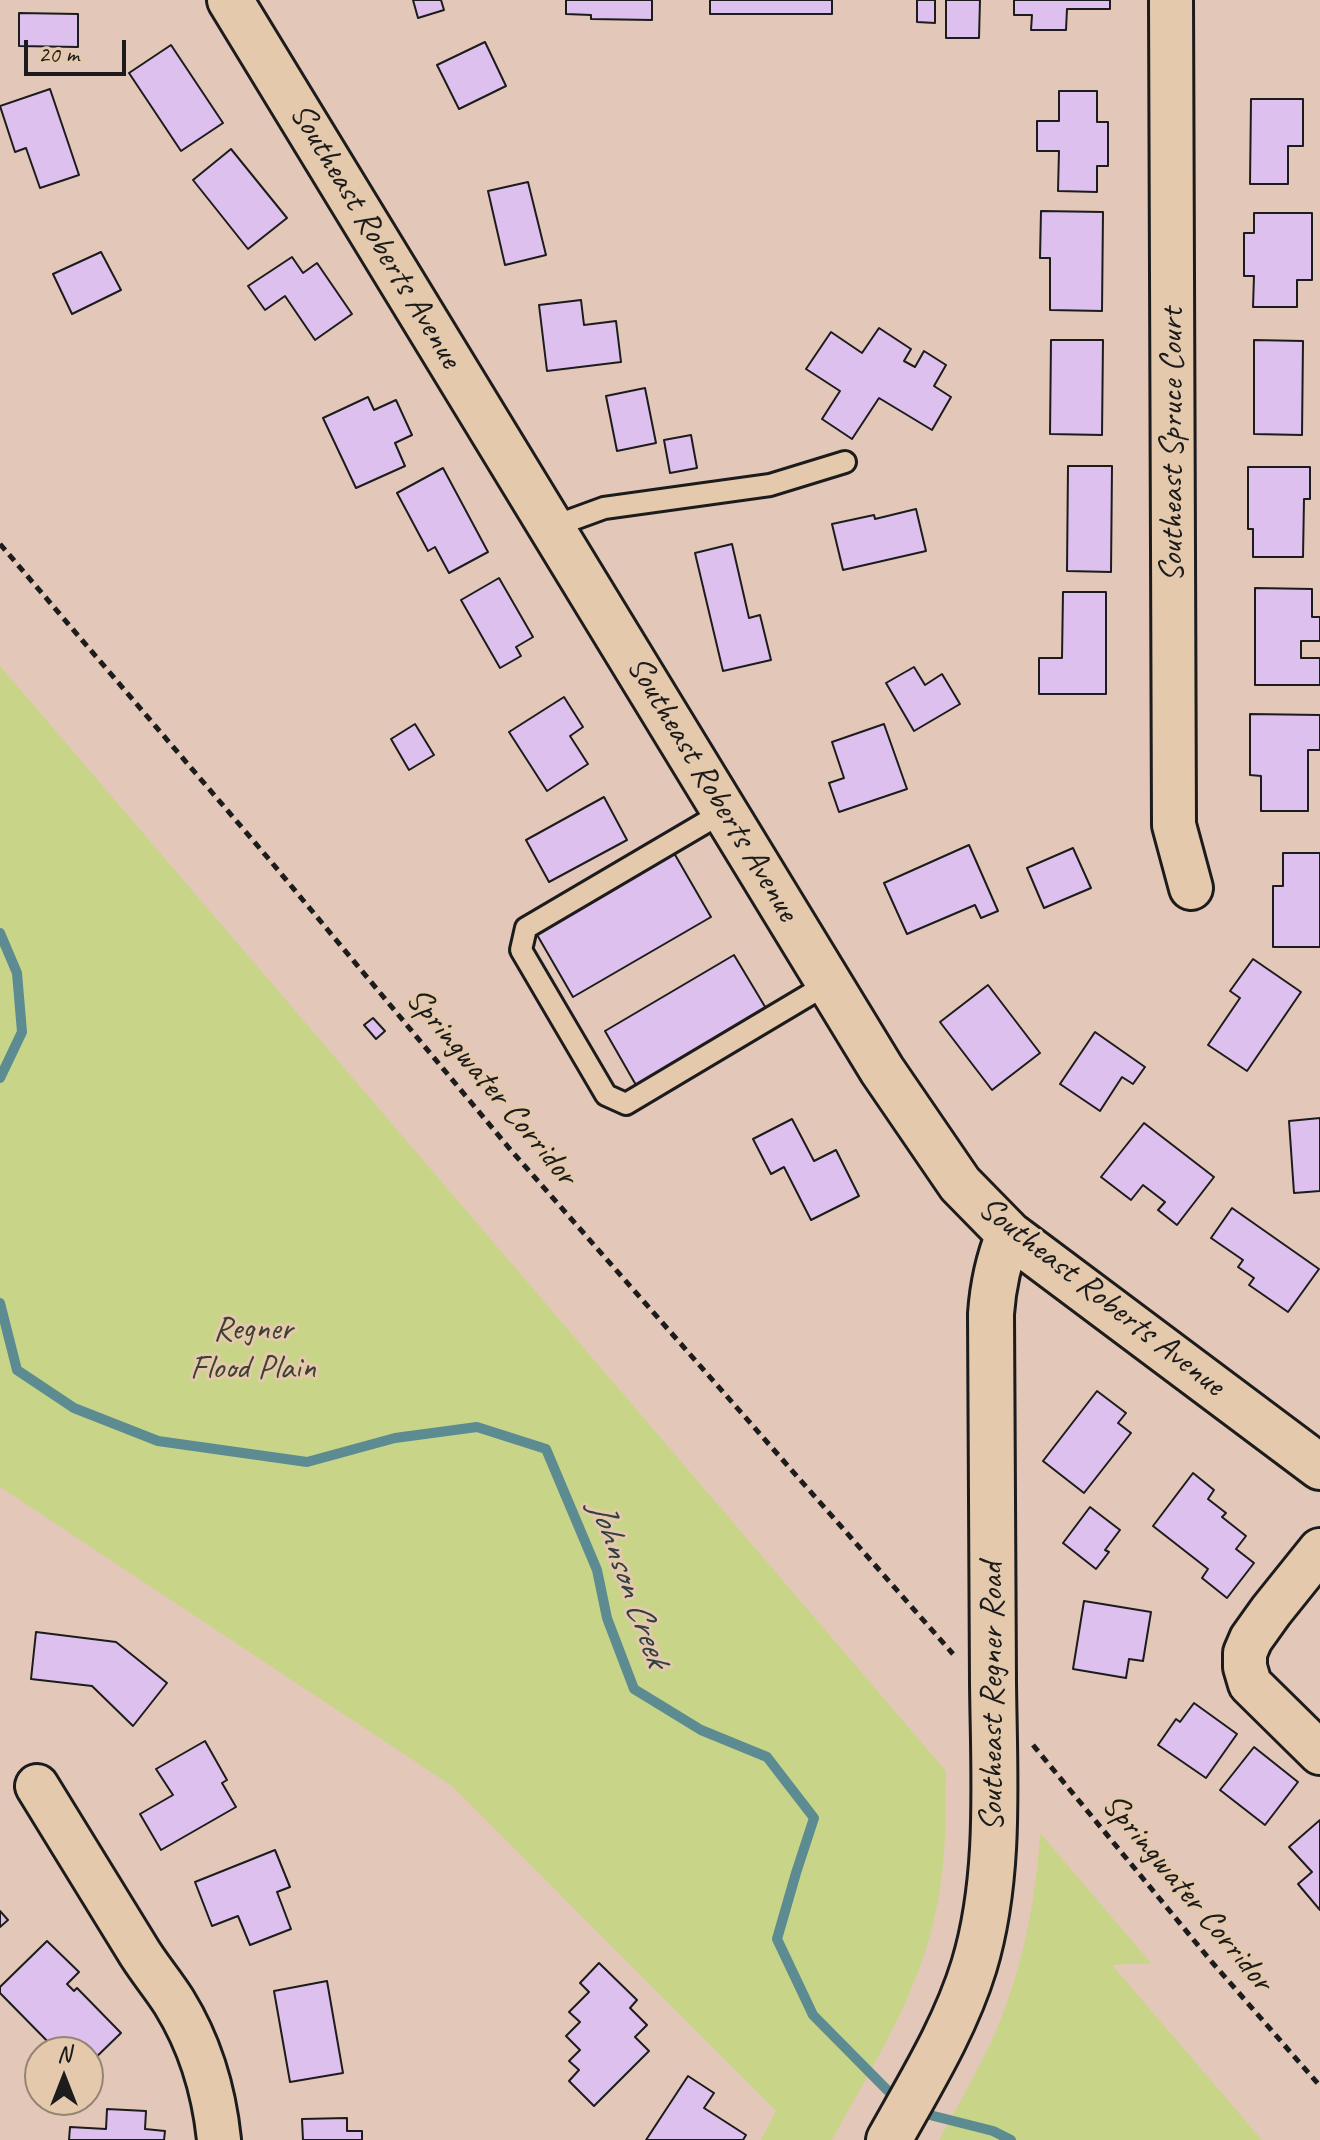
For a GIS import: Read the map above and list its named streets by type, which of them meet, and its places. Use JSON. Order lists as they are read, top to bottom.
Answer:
{
  "streets": {
    "street": ["Southeast Roberts Avenue", "Southeast Spruce Court", "Southeast Regner Road"],
    "path": ["Springwater Corridor"]
  },
  "crossings": [
    ["Southeast Roberts Avenue", "Southeast Regner Road"]
  ],
  "water": ["Johnson Creek"],
  "parks": ["Regner Flood Plain"],
  "scale_bar": "20 m",
  "north": "top"
}
